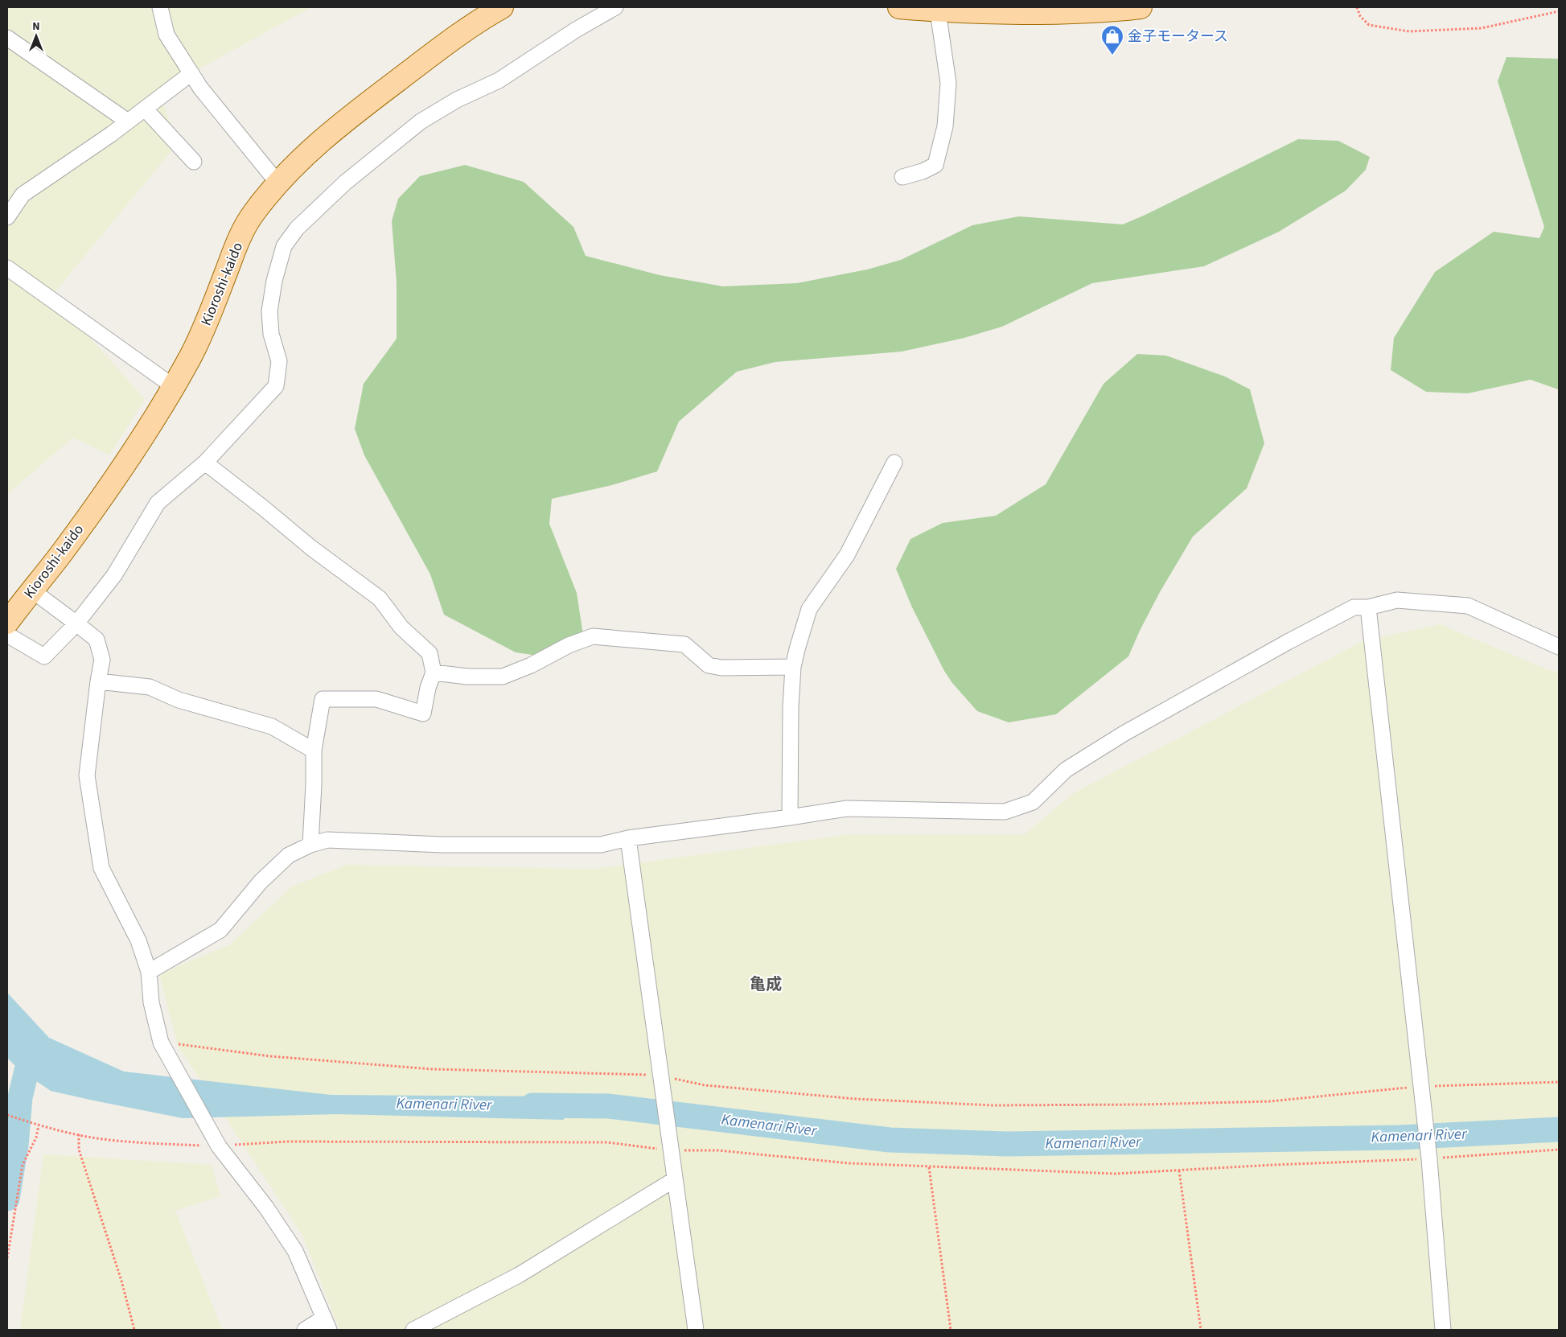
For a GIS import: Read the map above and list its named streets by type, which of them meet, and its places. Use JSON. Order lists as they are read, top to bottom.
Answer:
{
  "streets": {
    "main road": ["Kioroshi-kaido"]
  },
  "districts": ["亀成"],
  "water": ["Kamenari River"],
  "places": {
    "shop": ["金子モータース"]
  },
  "north": "top"
}
